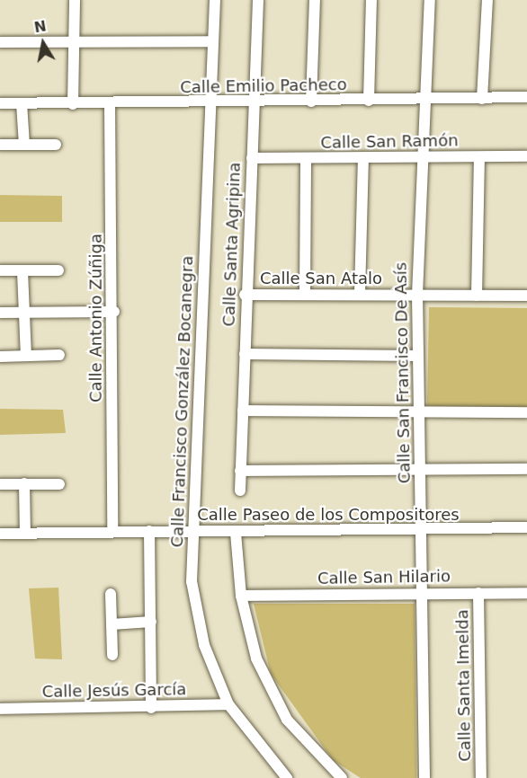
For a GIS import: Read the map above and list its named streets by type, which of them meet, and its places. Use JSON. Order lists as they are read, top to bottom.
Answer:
{
  "streets": {
    "street": [
      "Calle Emilio Pacheco",
      "Calle San Ramón",
      "Calle Santa Agripina",
      "Calle San Atalo",
      "Calle Antonio Zúñiga",
      "Calle San Francisco De Asís",
      "Calle Francisco González Bocanegra",
      "Calle Paseo de los Compositores",
      "Calle San Hilario",
      "Calle Santa Imelda",
      "Calle Jesús García"
    ]
  },
  "crossings": [
    ["Calle Emilio Pacheco", "Calle Santa Agripina"],
    ["Calle Emilio Pacheco", "Calle Antonio Zúñiga"],
    ["Calle Emilio Pacheco", "Calle San Francisco De Asís"],
    ["Calle Emilio Pacheco", "Calle Francisco González Bocanegra"],
    ["Calle San Ramón", "Calle Santa Agripina"],
    ["Calle San Ramón", "Calle San Francisco De Asís"],
    ["Calle Santa Agripina", "Calle San Atalo"],
    ["Calle San Atalo", "Calle San Francisco De Asís"],
    ["Calle Antonio Zúñiga", "Calle Paseo de los Compositores"],
    ["Calle San Francisco De Asís", "Calle Paseo de los Compositores"],
    ["Calle San Francisco De Asís", "Calle San Hilario"],
    ["Calle Francisco González Bocanegra", "Calle Paseo de los Compositores"],
    ["Calle Francisco González Bocanegra", "Calle Jesús García"],
    ["Calle San Hilario", "Calle Santa Imelda"]
  ],
  "north": "top"
}
